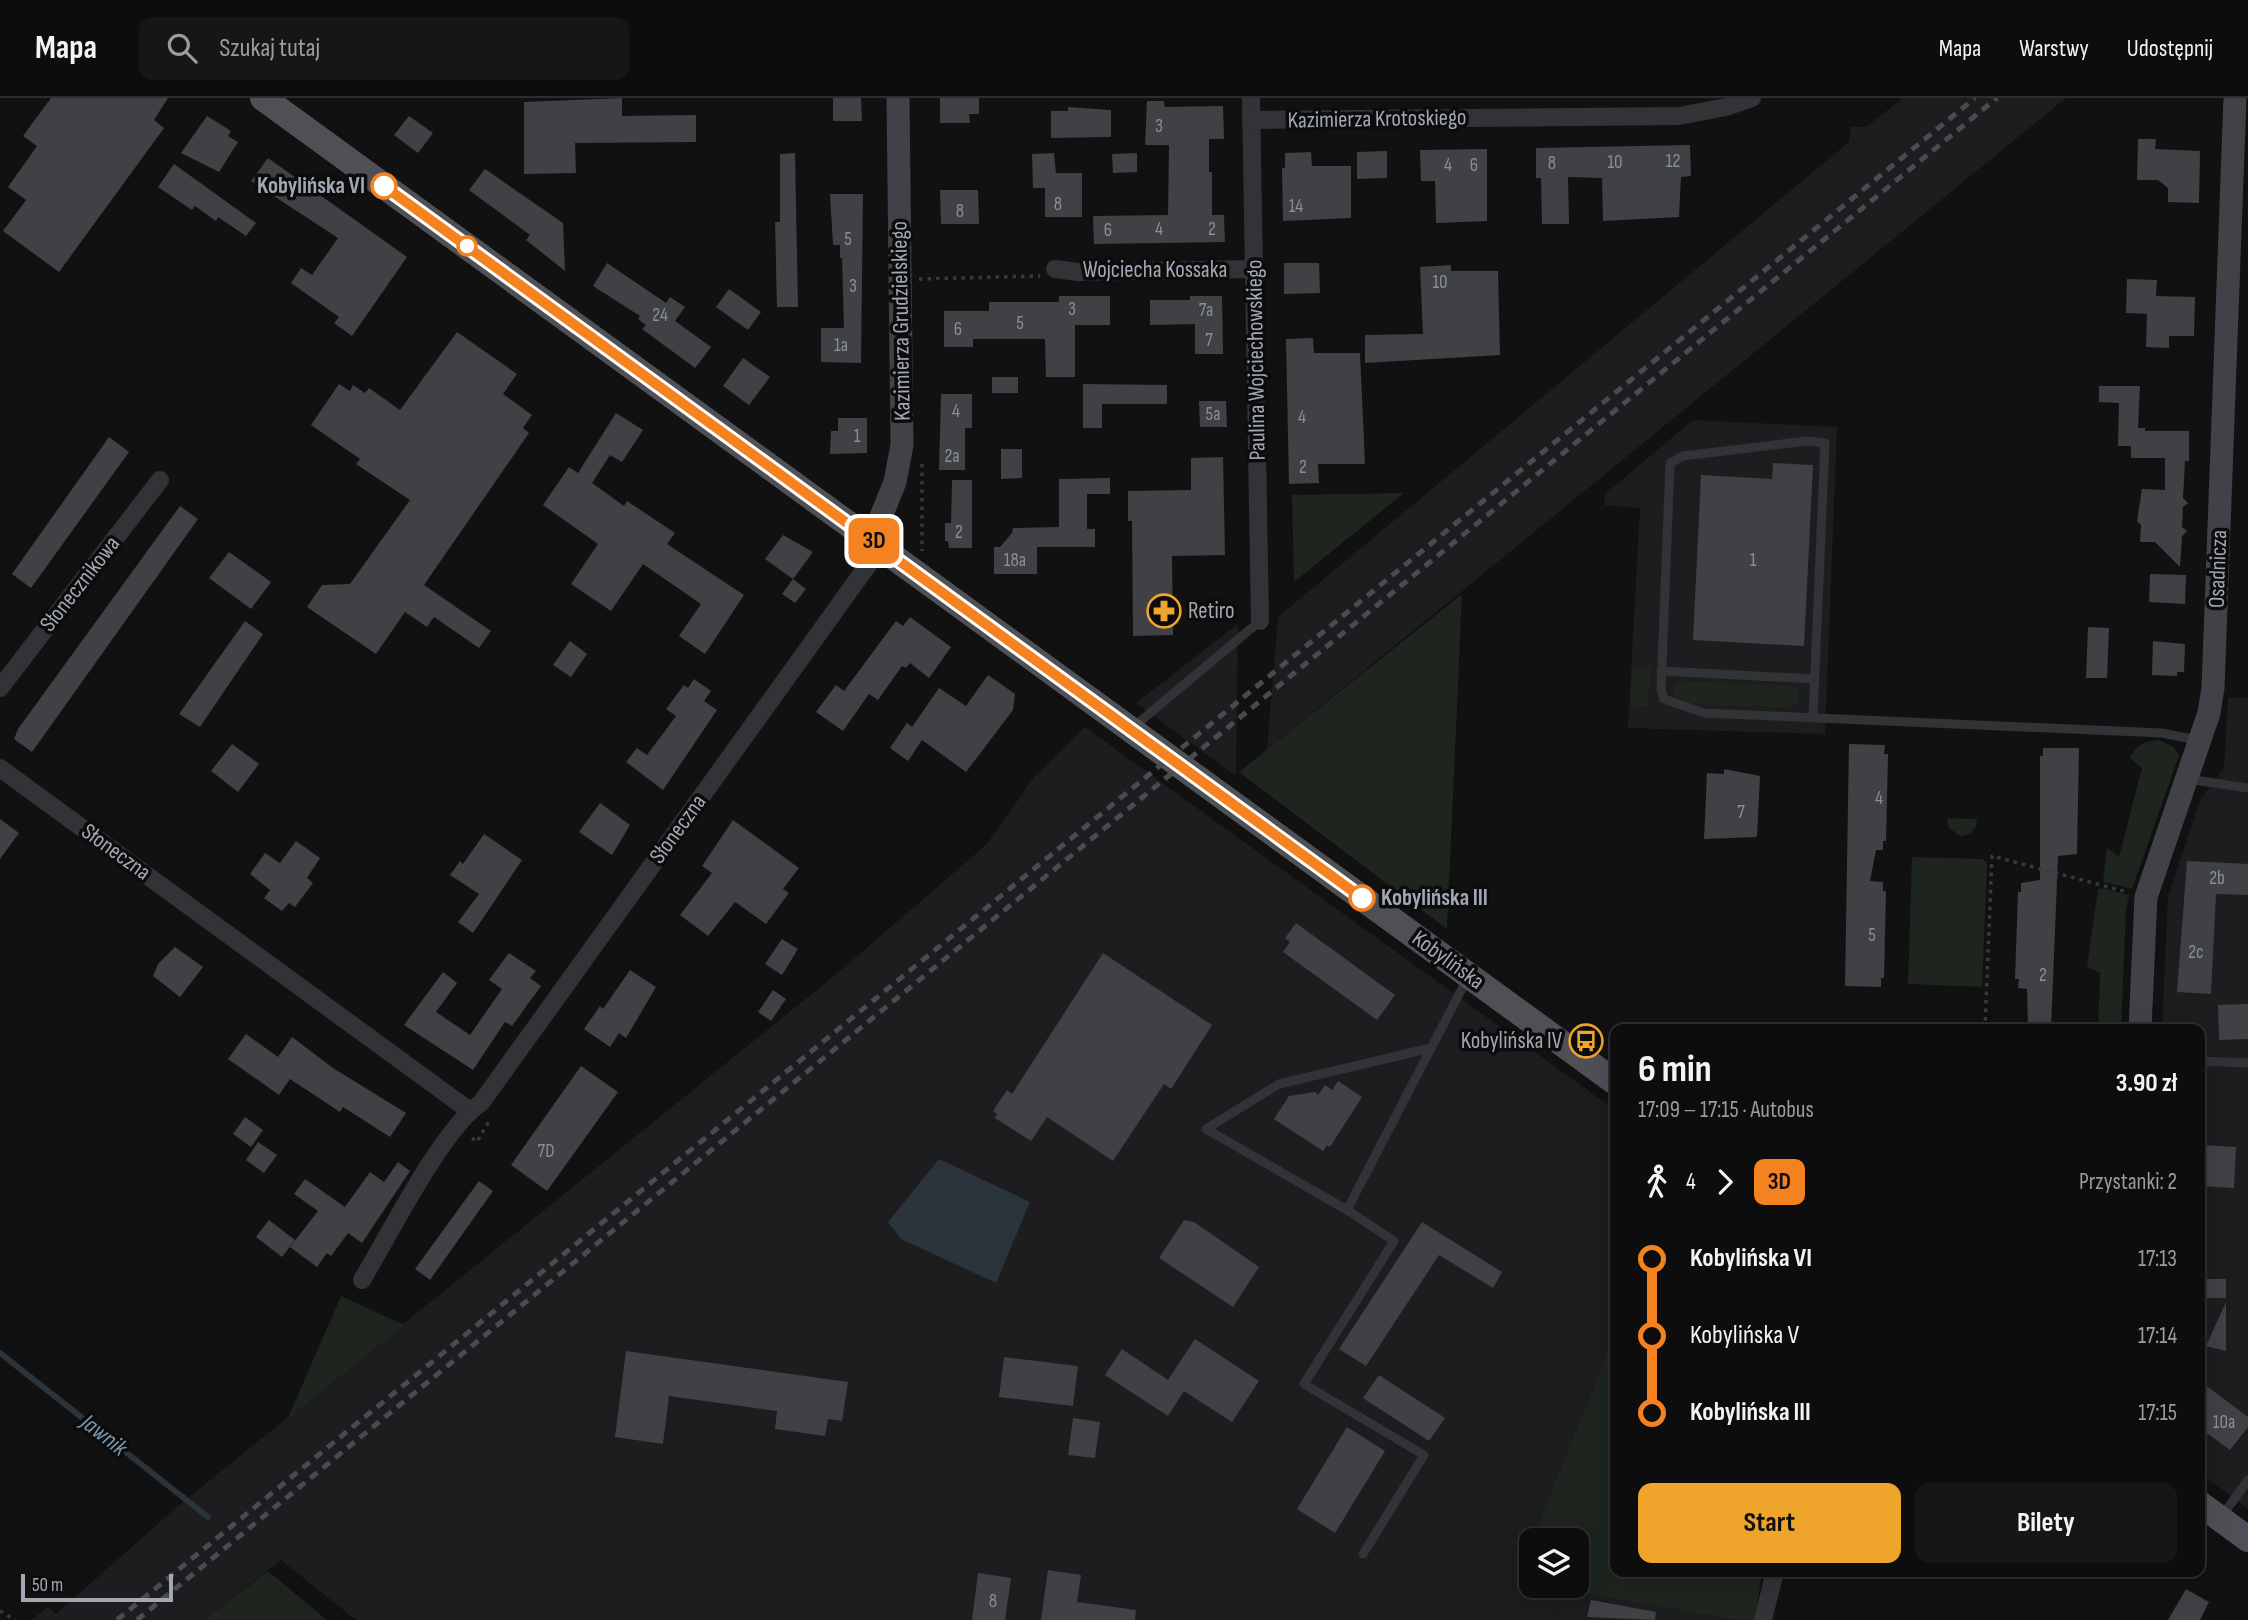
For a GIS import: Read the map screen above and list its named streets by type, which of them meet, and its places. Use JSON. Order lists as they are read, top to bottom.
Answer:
{
  "streets": {
    "main road": ["Kobylińska"],
    "street": [
      "Kazimierza Krotoskiego",
      "Wojciecha Kossaka",
      "Kazimierza Grudzielskiego",
      "Paulina Wojciechowskiego",
      "Osadnicza",
      "Słonecznikowa",
      "Słoneczna"
    ]
  },
  "crossings": [
    ["Kazimierza Krotoskiego", "Paulina Wojciechowskiego"],
    ["Wojciecha Kossaka", "Paulina Wojciechowskiego"],
    ["Kazimierza Grudzielskiego", "Słoneczna"],
    ["Kazimierza Grudzielskiego", "Kobylińska"],
    ["Słoneczna", "Kobylińska"]
  ],
  "water": ["Jawnik"],
  "places": {
    "other": ["Kobylińska VI", "Kobylińska III"],
    "pharmacy": ["Retiro"],
    "bus stop": ["Kobylińska IV"]
  },
  "lines": ["bus line 3D"],
  "house_numbers": [
    "3",
    "12",
    "10",
    "8",
    "4",
    "6",
    "8",
    "14",
    "8",
    "4",
    "2",
    "6",
    "5",
    "10",
    "3",
    "3",
    "7a",
    "24",
    "5",
    "6",
    "7",
    "1a",
    "4",
    "5a",
    "4",
    "1",
    "2a",
    "2",
    "2",
    "18a",
    "1",
    "4",
    "7",
    "2b",
    "5",
    "2c",
    "2",
    "7D",
    "10a",
    "8"
  ],
  "scale_bar": "50 m",
  "page": {
    "header": "Mapa",
    "search": "Szukaj tutaj",
    "nav": ["Mapa", "Warstwy", "Udostępnij"],
    "on_map": "3D",
    "heading": ["6 min", "17:09 – 17:15 · Autobus", "3.90 zł"],
    "legs": ["4", "3D", "Przystanki: 2"],
    "list": [
      {
        "name": "Kobylińska VI",
        "value": "17:13"
      },
      {
        "name": "Kobylińska V",
        "value": "17:14"
      },
      {
        "name": "Kobylińska III",
        "value": "17:15"
      }
    ],
    "buttons": ["Start", "Bilety"],
    "scale": "50 m"
  }
}
